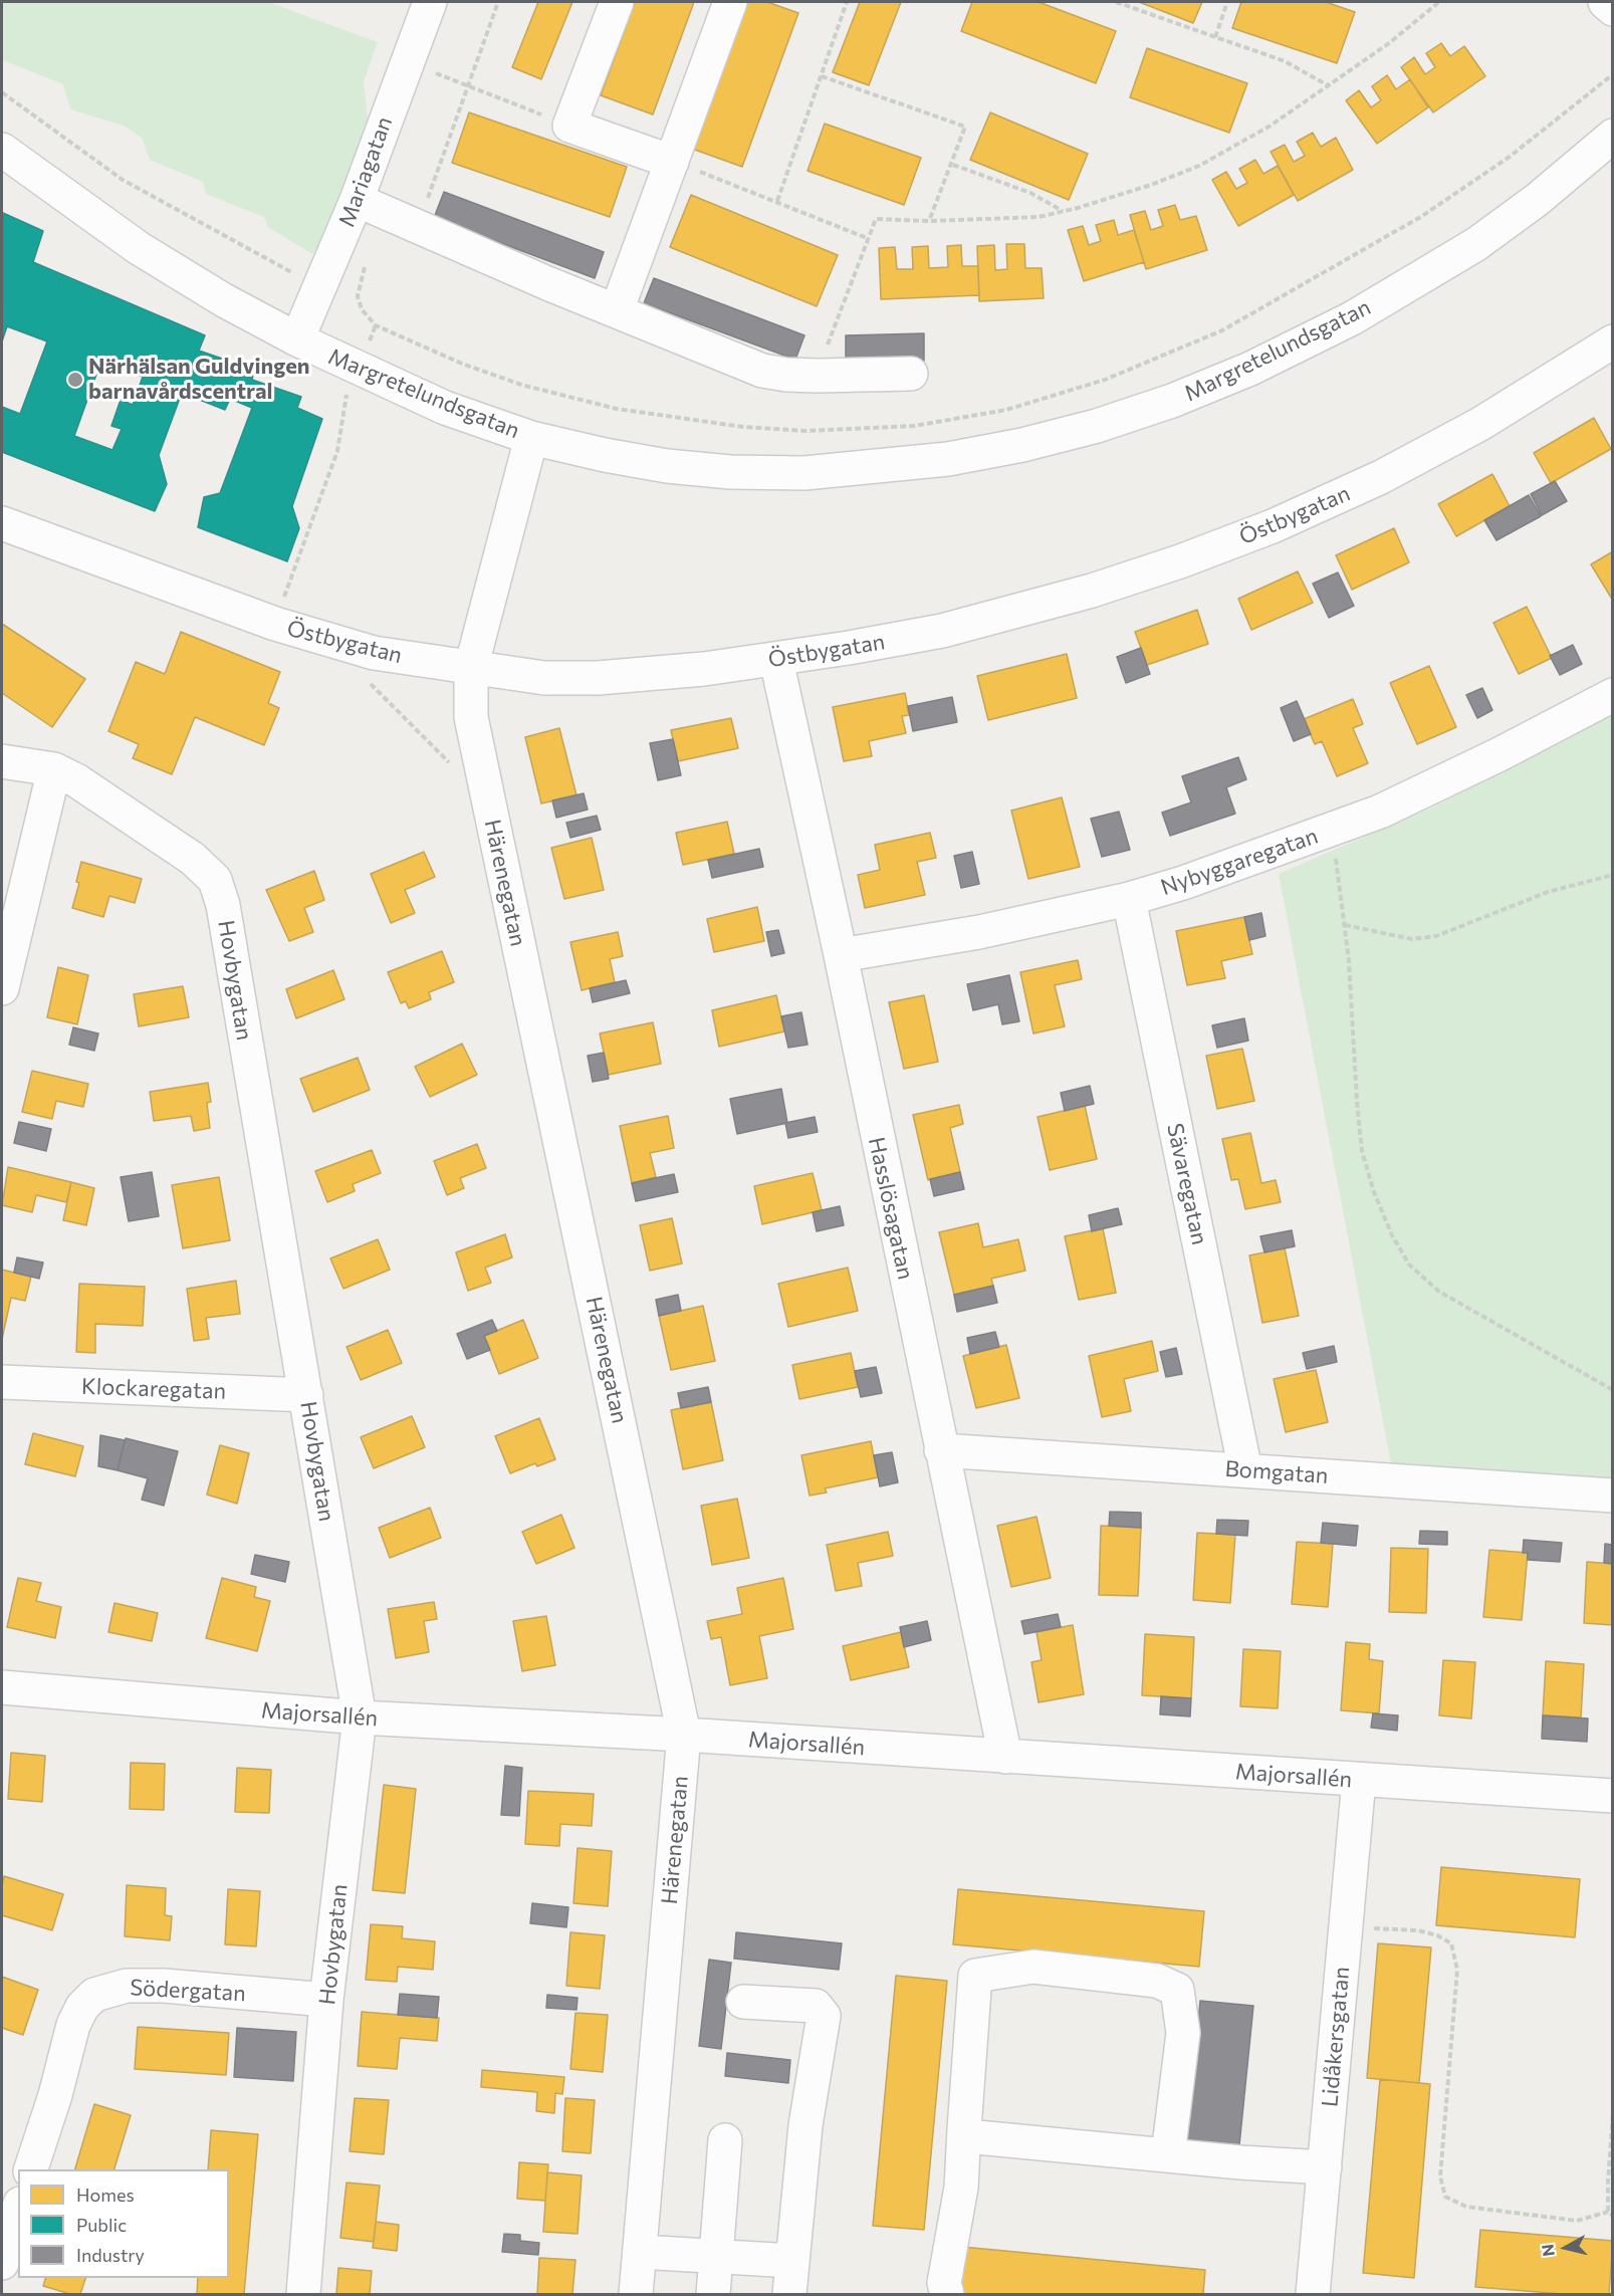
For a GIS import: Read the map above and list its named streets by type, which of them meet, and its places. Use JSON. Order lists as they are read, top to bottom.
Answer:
{
  "streets": {
    "street": [
      "Mariagatan",
      "Margretelundsgatan",
      "Östbygatan",
      "Nybyggaregatan",
      "Härenegatan",
      "Hovbygatan",
      "Sävaregatan",
      "Hasslösagatan",
      "Klockaregatan",
      "Bomgatan",
      "Majorsallén",
      "Södergatan",
      "Lidåkersgatan"
    ]
  },
  "crossings": [
    ["Mariagatan", "Margretelundsgatan"],
    ["Margretelundsgatan", "Härenegatan"],
    ["Östbygatan", "Härenegatan"],
    ["Östbygatan", "Hasslösagatan"],
    ["Nybyggaregatan", "Sävaregatan"],
    ["Nybyggaregatan", "Hasslösagatan"],
    ["Härenegatan", "Majorsallén"],
    ["Hovbygatan", "Klockaregatan"],
    ["Hovbygatan", "Majorsallén"],
    ["Hovbygatan", "Södergatan"],
    ["Sävaregatan", "Bomgatan"],
    ["Hasslösagatan", "Bomgatan"],
    ["Hasslösagatan", "Majorsallén"],
    ["Majorsallén", "Lidåkersgatan"]
  ],
  "places": ["Närhälsan Guldvingen barnavårdscentral"],
  "legend": ["Homes", "Public", "Industry"],
  "north": "left"
}
